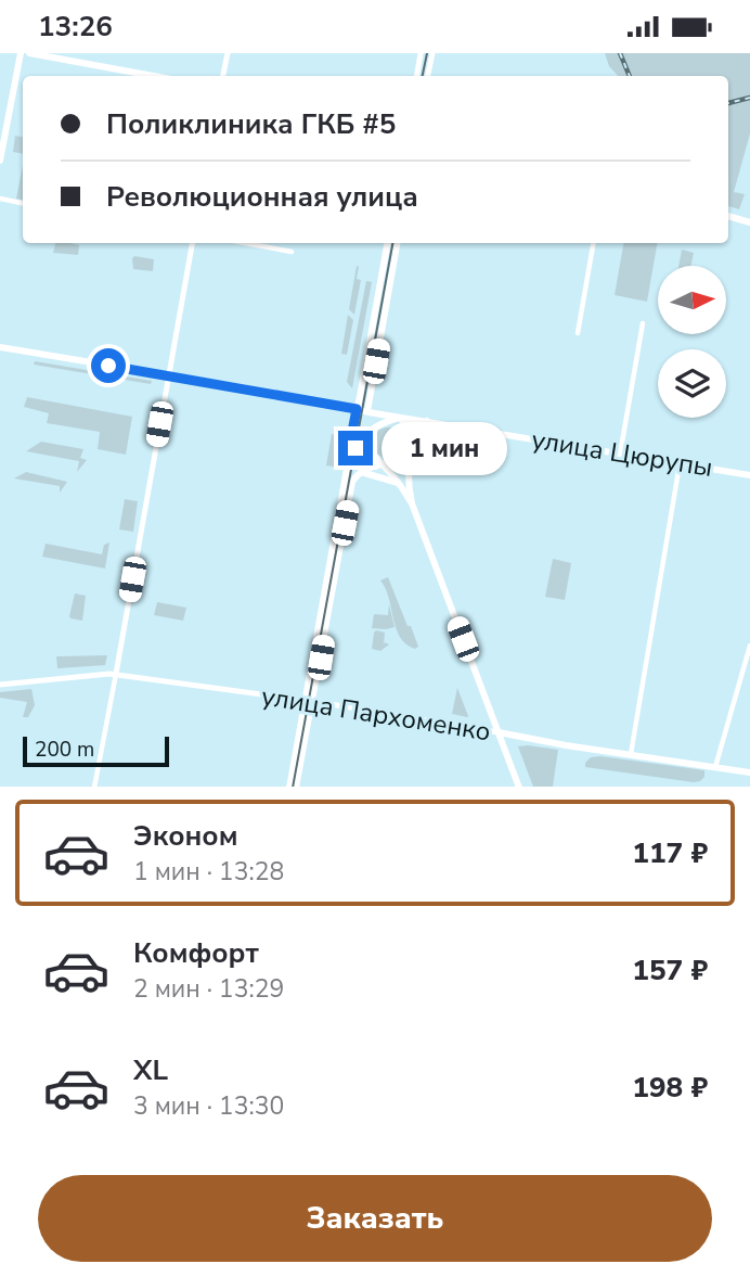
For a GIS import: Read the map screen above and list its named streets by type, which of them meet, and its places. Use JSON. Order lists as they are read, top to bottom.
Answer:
{
  "streets": {
    "main road": ["улица Цюрупы", "улица Пархоменко"]
  },
  "scale_bar": "200 m",
  "north": "right",
  "page": {
    "status": "13:26",
    "banner": ["Поликлиника ГКБ #5", "Революционная улица"],
    "bubble": "1 мин",
    "scale": "200 m",
    "list": [
      {
        "name": "Эконом",
        "note": "1 мин · 13:28",
        "value": "117 ₽"
      },
      {
        "name": "Комфорт",
        "note": "2 мин · 13:29",
        "value": "157 ₽"
      },
      {
        "name": "XL",
        "note": "3 мин · 13:30",
        "value": "198 ₽"
      }
    ],
    "buttons": "Заказать"
  }
}
